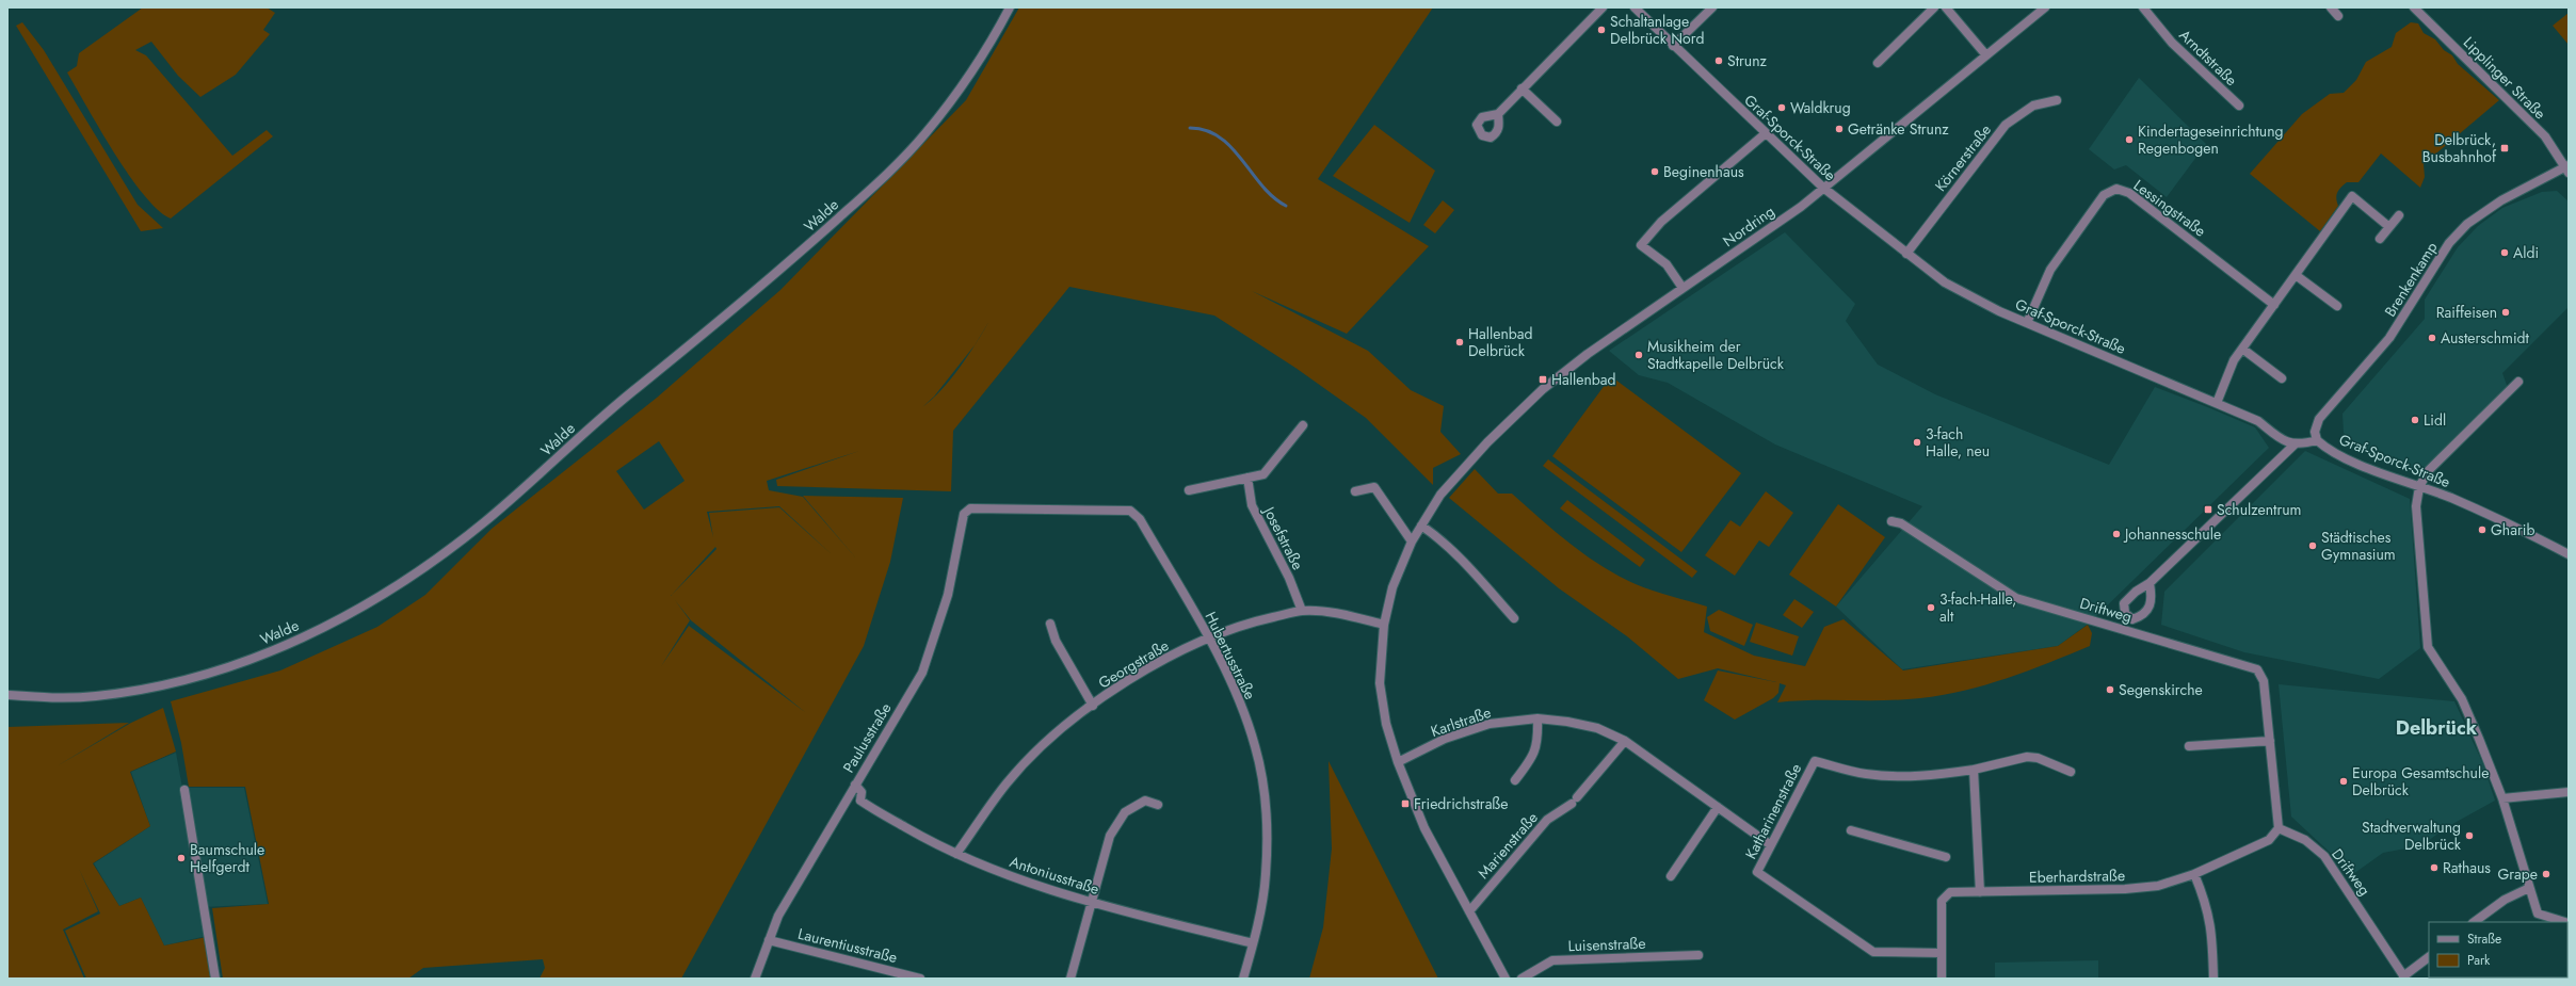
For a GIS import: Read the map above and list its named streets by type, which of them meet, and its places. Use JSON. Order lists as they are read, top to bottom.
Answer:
{
  "streets": {
    "street": [
      "Arndtstraße",
      "Lipplinger Straße",
      "Graf-Sporck-Straße",
      "Körnerstraße",
      "Lessingstraße",
      "Walde",
      "Nordring",
      "Brenkenkamp",
      "Josefstraße",
      "Driftweg",
      "Hubertusstraße",
      "Georgstraße",
      "Karlstraße",
      "Paulusstraße",
      "Katharinenstraße",
      "Marienstraße",
      "Antoniusstraße",
      "Eberhardstraße",
      "Luisenstraße",
      "Laurentiusstraße"
    ]
  },
  "crossings": [
    ["Lipplinger Straße", "Brenkenkamp"],
    ["Graf-Sporck-Straße", "Körnerstraße"],
    ["Graf-Sporck-Straße", "Lessingstraße"],
    ["Graf-Sporck-Straße", "Nordring"],
    ["Graf-Sporck-Straße", "Brenkenkamp"],
    ["Josefstraße", "Georgstraße"],
    ["Driftweg", "Eberhardstraße"],
    ["Hubertusstraße", "Georgstraße"],
    ["Hubertusstraße", "Paulusstraße"],
    ["Hubertusstraße", "Antoniusstraße"],
    ["Georgstraße", "Antoniusstraße"],
    ["Karlstraße", "Katharinenstraße"],
    ["Karlstraße", "Marienstraße"],
    ["Paulusstraße", "Laurentiusstraße"],
    ["Katharinenstraße", "Eberhardstraße"]
  ],
  "districts": ["Delbrück"],
  "places": {
    "other": [
      "Schaltanlage Delbrück Nord",
      "Strunz",
      "Waldkrug",
      "Getränke Strunz",
      "Kindertageseinrichtung Regenbogen",
      "Beginenhaus",
      "Aldi",
      "Raiffeisen",
      "Austerschmidt",
      "Hallenbad Delbrück",
      "Musikheim der Stadtkapelle Delbrück",
      "Lidl",
      "3-fach Halle, neu",
      "Gharib",
      "Johannesschule",
      "Städtisches Gymnasium",
      "3-fach-Halle, alt",
      "Segenskirche",
      "Europa Gesamtschule Delbrück",
      "Stadtverwaltung Delbrück",
      "Baumschule Helfgerdt",
      "Rathaus",
      "Grape"
    ],
    "transit": [
      "Delbrück, Busbahnhof",
      "Hallenbad",
      "Schulzentrum",
      "Friedrichstraße"
    ]
  },
  "legend": ["Straße", "Park"]
}
